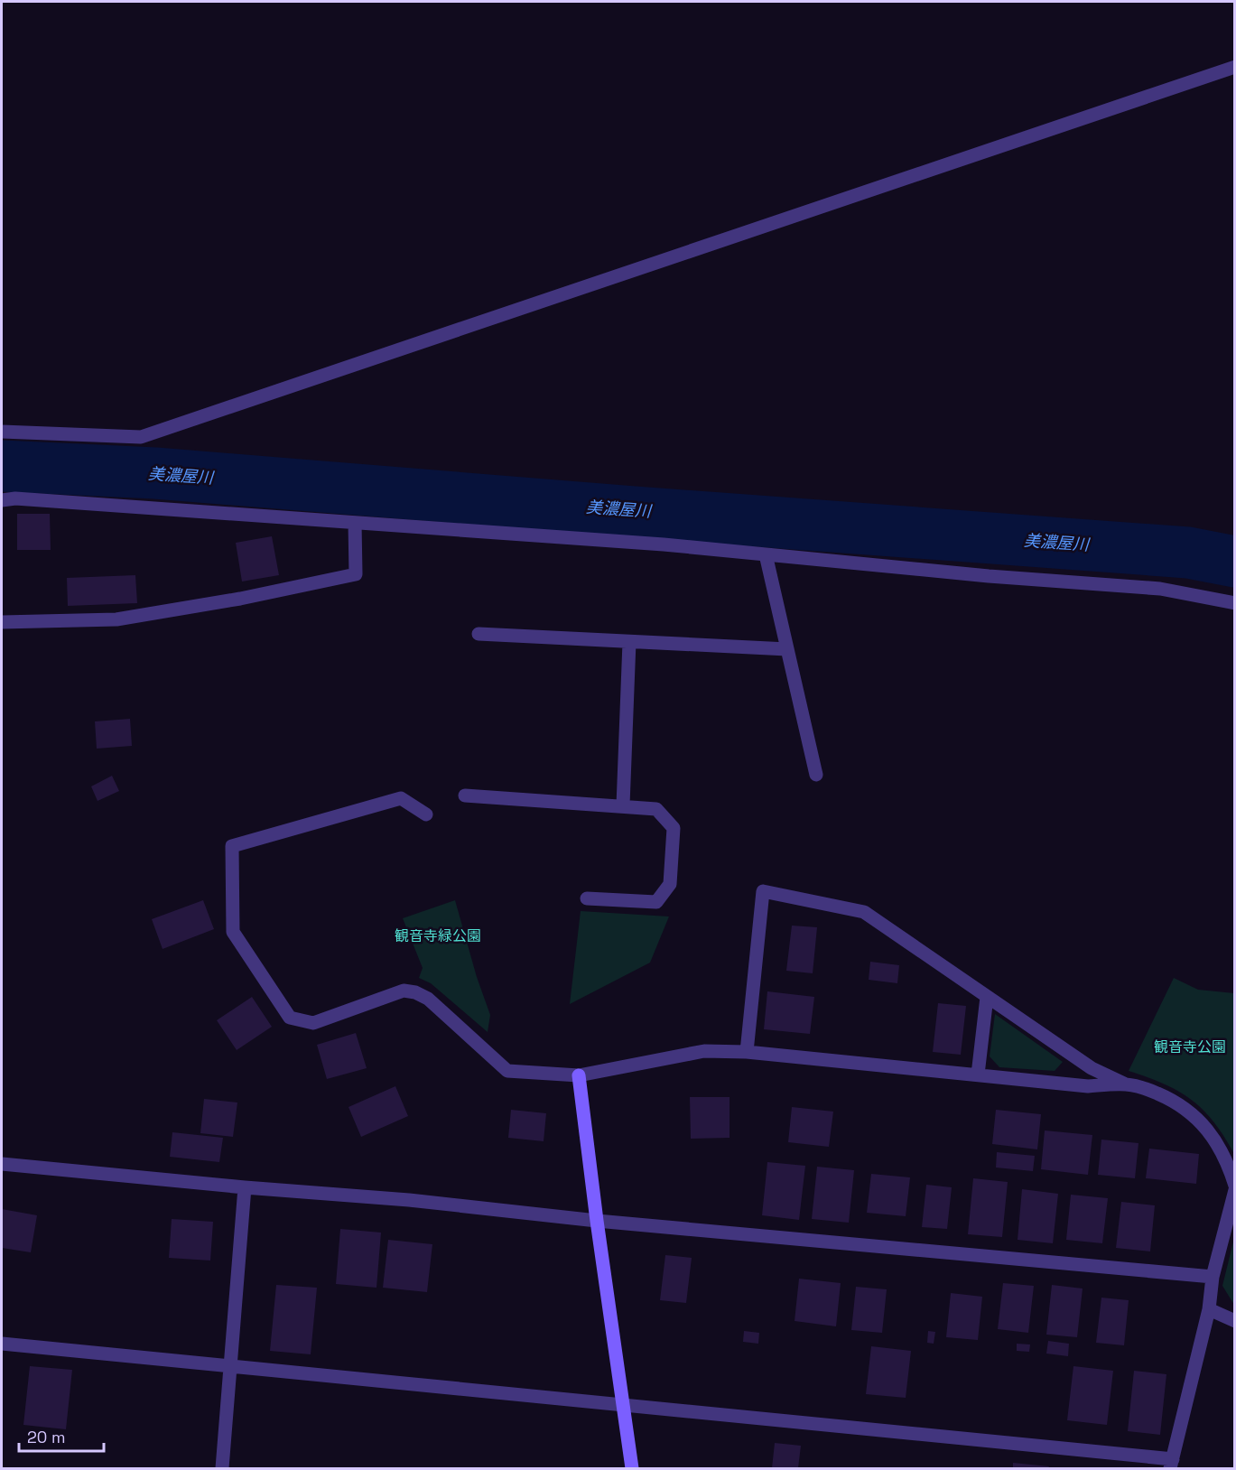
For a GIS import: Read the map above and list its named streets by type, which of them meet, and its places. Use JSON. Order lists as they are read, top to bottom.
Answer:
{
  "water": ["美濃屋川"],
  "parks": ["観音寺緑公園", "観音寺公園"],
  "scale_bar": "20 m"
}
